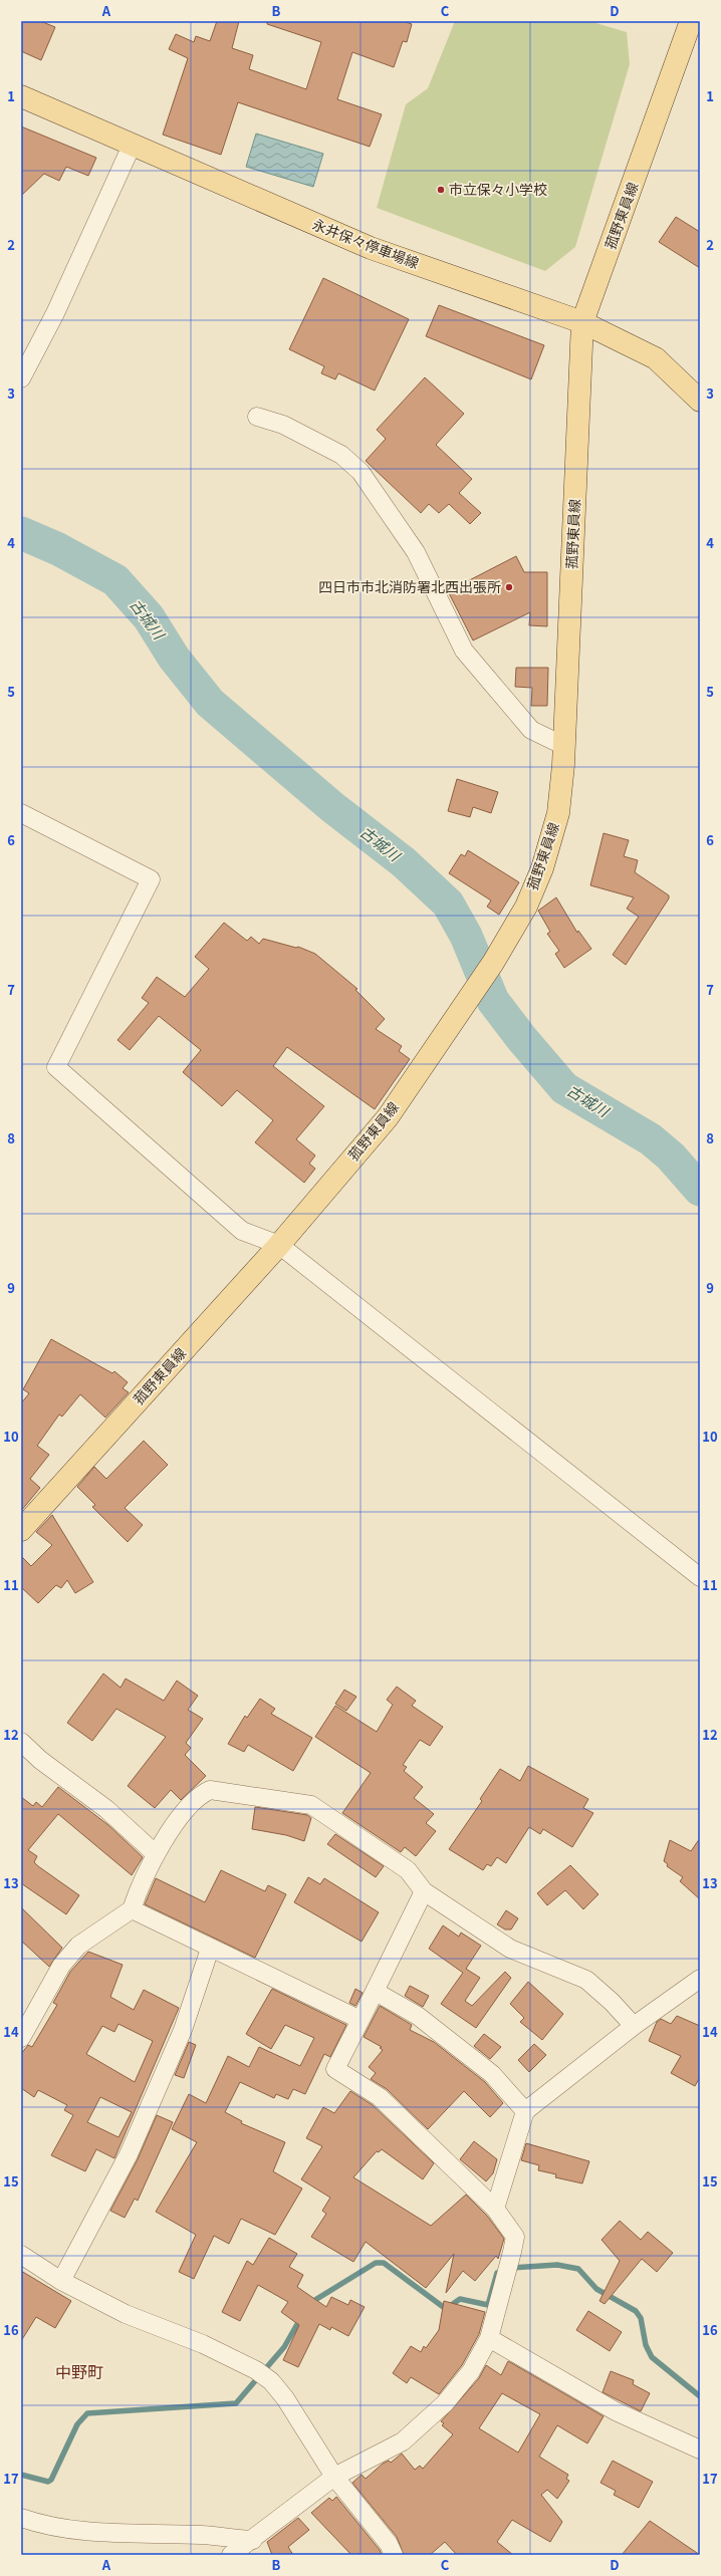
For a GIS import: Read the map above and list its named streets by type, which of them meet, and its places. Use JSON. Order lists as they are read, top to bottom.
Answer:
{
  "streets": {
    "main road": ["菰野東員線", "永井保々停車場線"]
  },
  "crossings": [
    ["菰野東員線", "永井保々停車場線"]
  ],
  "districts": ["中野町"],
  "water": ["古城川"],
  "places": ["市立保々小学校", "四日市市北消防署北西出張所"],
  "grid": {
    "columns": [
      "A",
      "B",
      "C",
      "D"
    ],
    "rows": [
      "1",
      "2",
      "3",
      "4",
      "5",
      "6",
      "7",
      "8",
      "9",
      "10",
      "11",
      "12",
      "13",
      "14",
      "15",
      "16",
      "17"
    ]
  }
}
